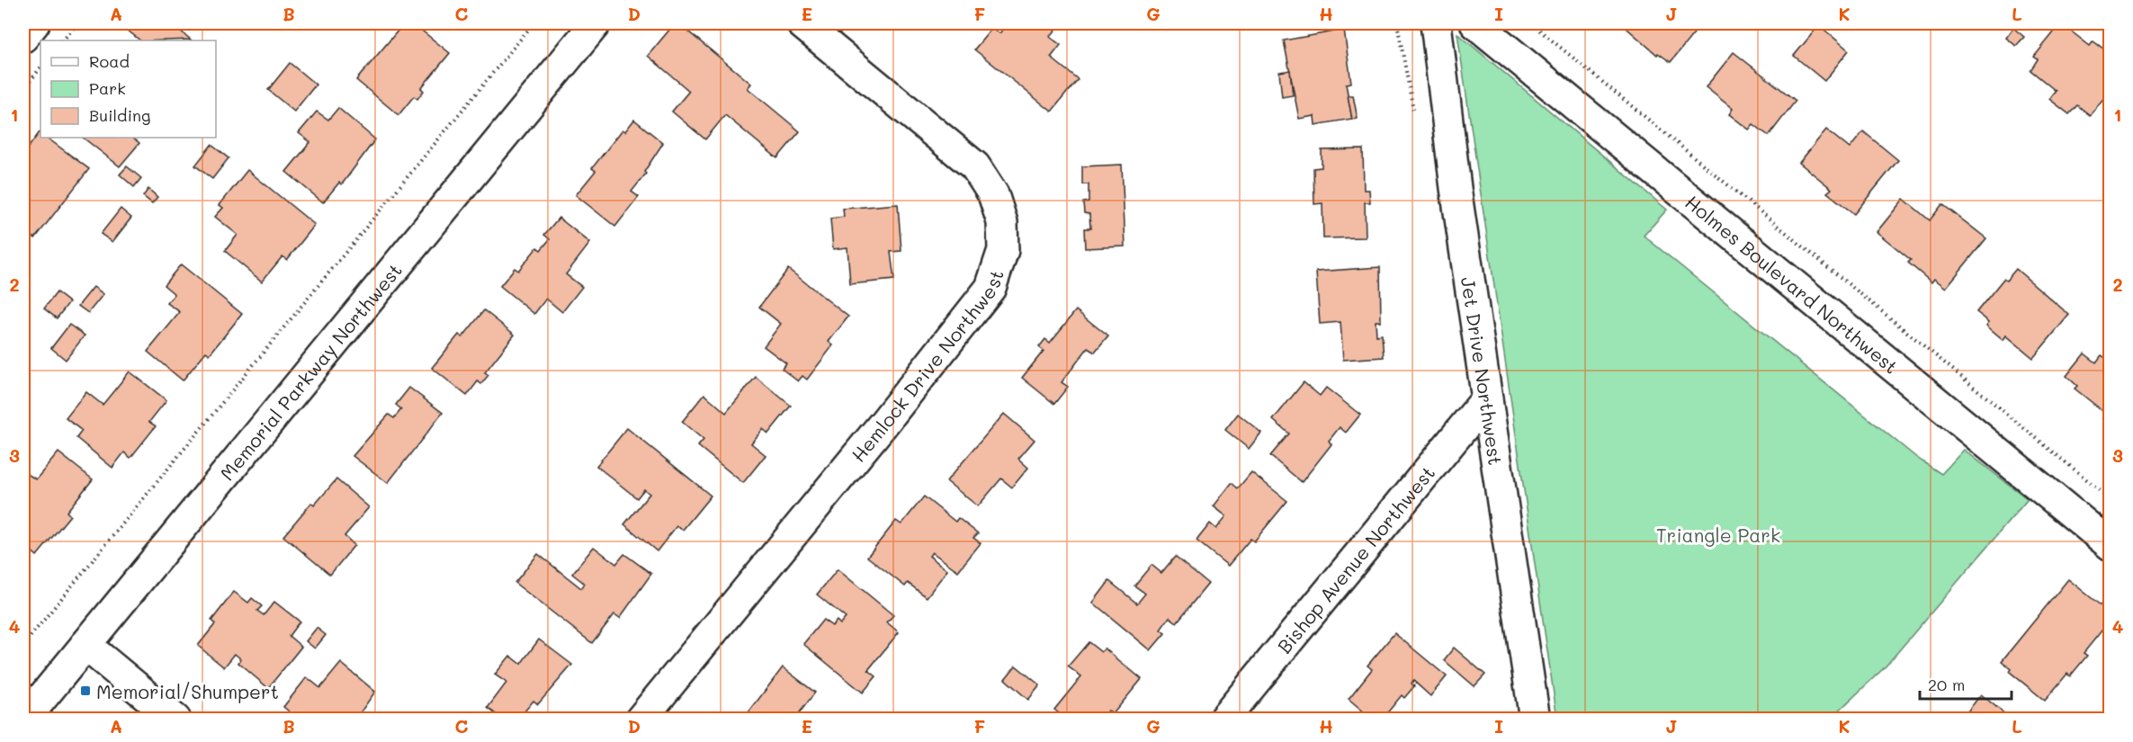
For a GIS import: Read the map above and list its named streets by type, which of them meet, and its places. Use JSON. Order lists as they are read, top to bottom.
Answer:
{
  "streets": {
    "street": [
      "Holmes Boulevard Northwest",
      "Hemlock Drive Northwest",
      "Memorial Parkway Northwest",
      "Jet Drive Northwest",
      "Bishop Avenue Northwest"
    ]
  },
  "crossings": [
    ["Jet Drive Northwest", "Bishop Avenue Northwest"]
  ],
  "parks": ["Triangle Park"],
  "places": {
    "transit": ["Memorial/Shumpert"]
  },
  "legend": ["Road", "Park", "Building"],
  "scale_bar": "20 m",
  "grid": {
    "columns": [
      "A",
      "B",
      "C",
      "D",
      "E",
      "F",
      "G",
      "H",
      "I",
      "J",
      "K",
      "L"
    ],
    "rows": [
      "1",
      "2",
      "3",
      "4"
    ]
  }
}
